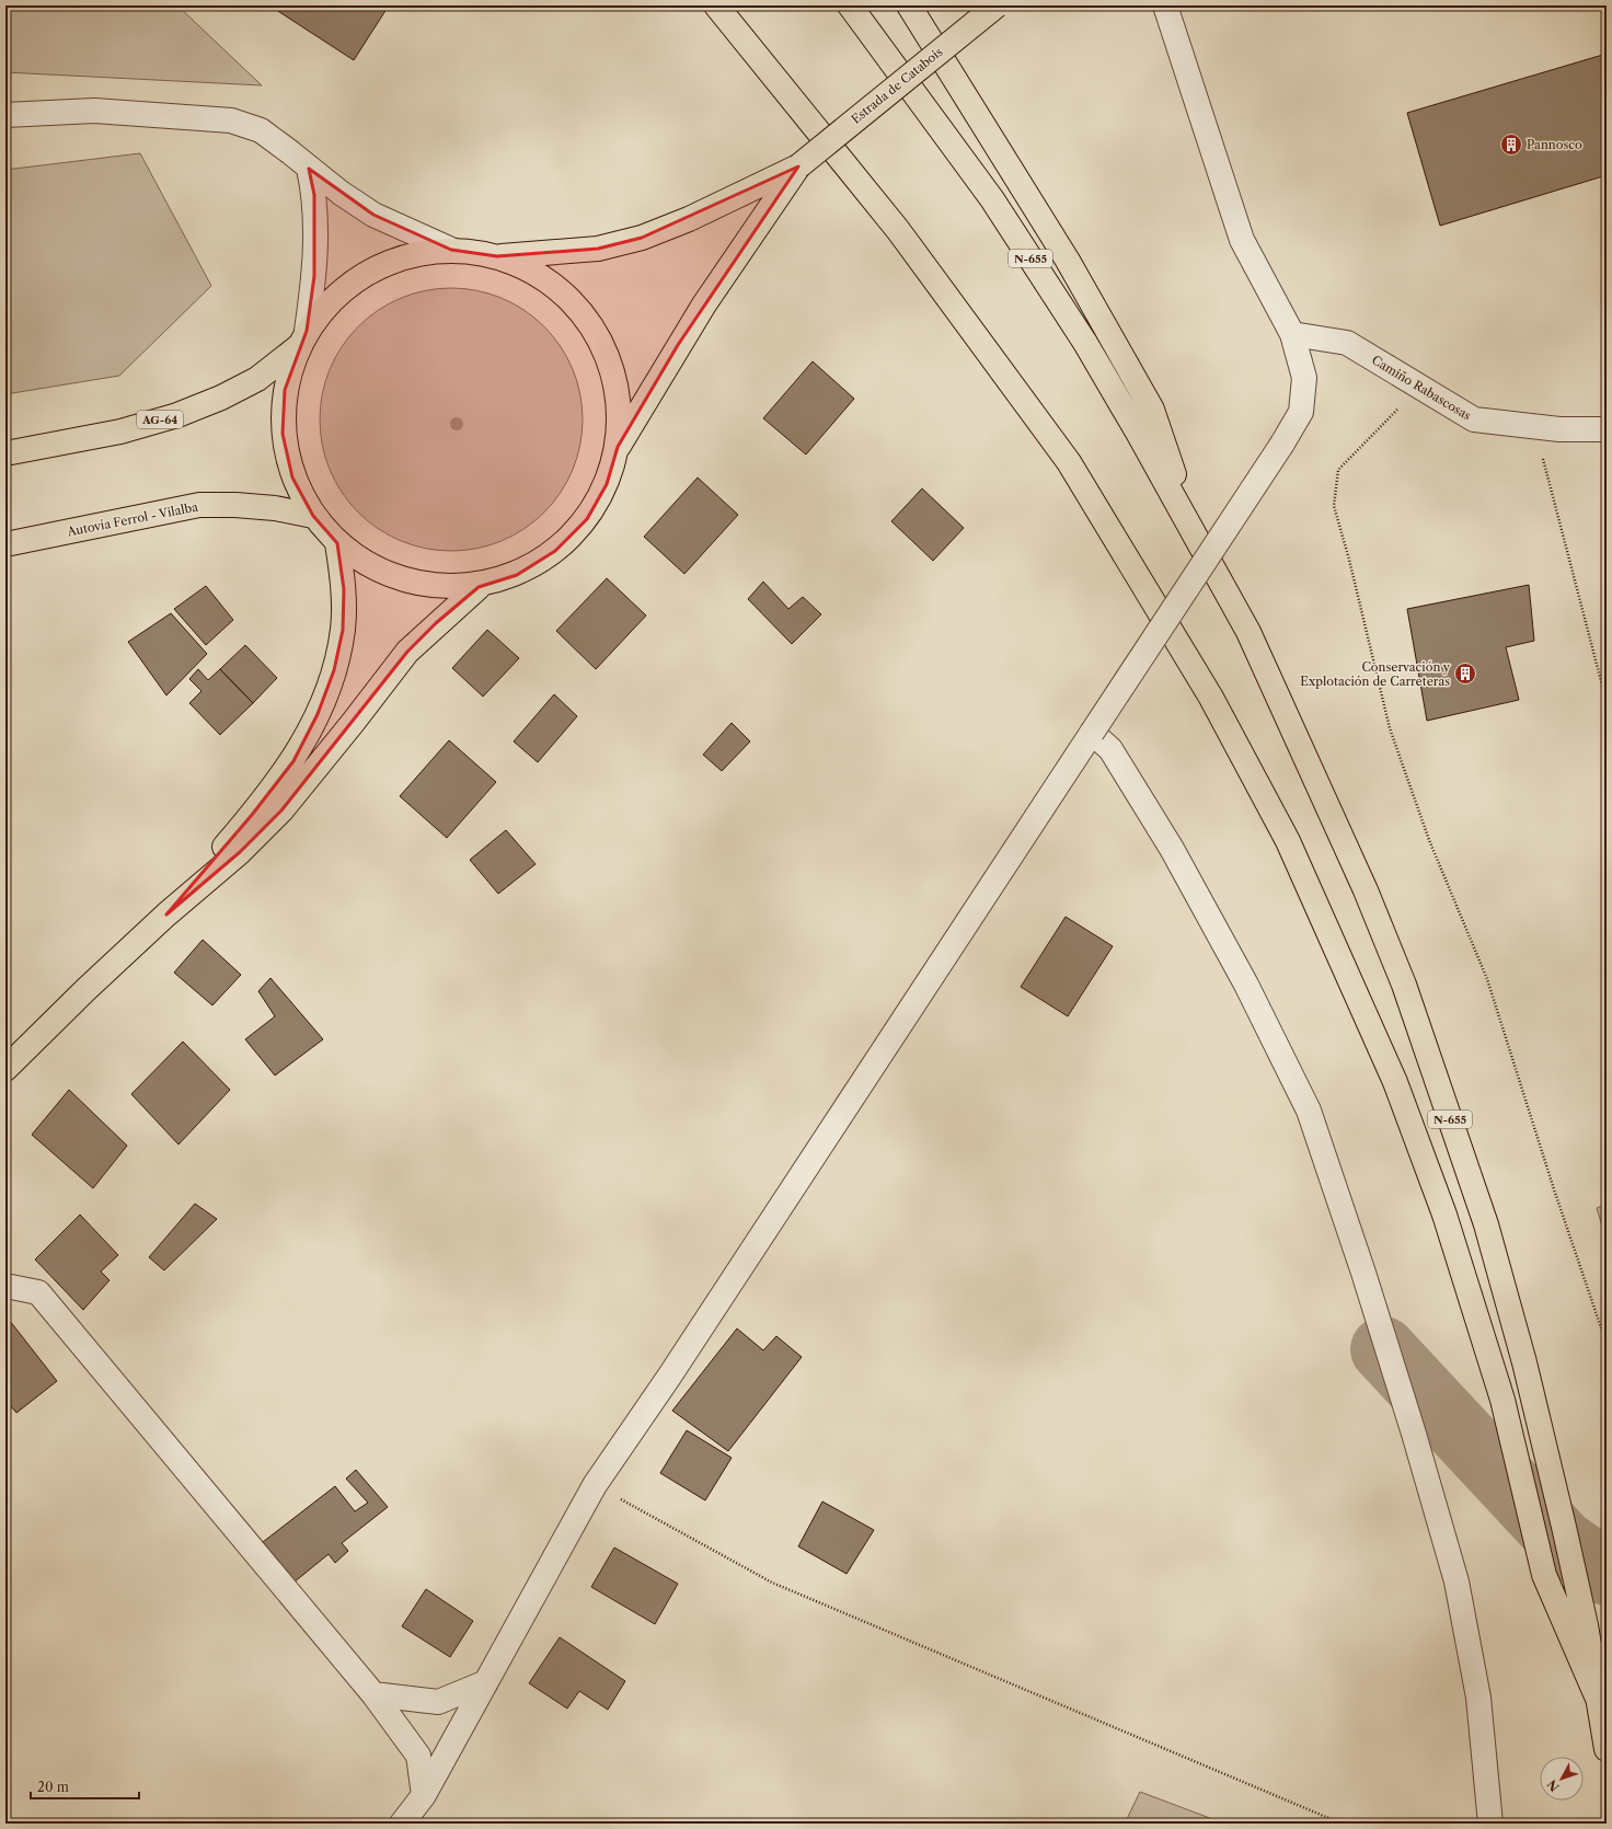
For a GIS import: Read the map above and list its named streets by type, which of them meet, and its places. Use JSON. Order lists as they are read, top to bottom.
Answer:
{
  "streets": {
    "main road": [
      "Estrada de Catabois",
      "N-655",
      "AG-64",
      "Autovía Ferrol - Vilalba"
    ],
    "street": ["Camiño Rabascosas"]
  },
  "places": {
    "building": ["Pannosco", "Conservación y Explotación de Carreteras"]
  },
  "scale_bar": "20 m",
  "north": "bottom left"
}
